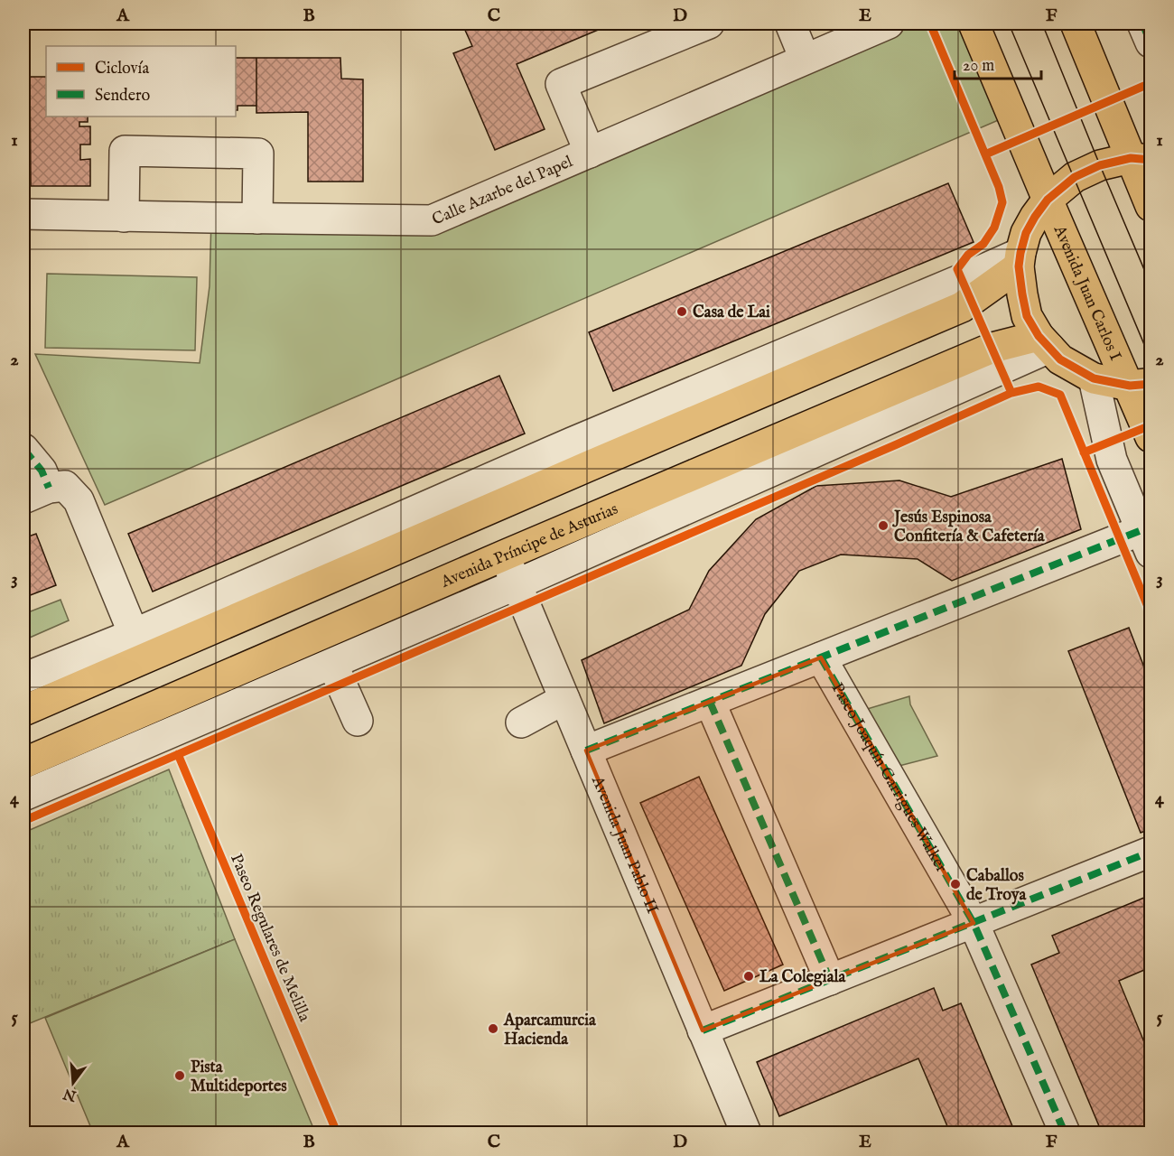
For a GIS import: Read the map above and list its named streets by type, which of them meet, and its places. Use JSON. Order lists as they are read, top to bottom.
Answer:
{
  "streets": {
    "main road": ["Avenida Juan Carlos I", "Avenida Príncipe de Asturias"],
    "street": ["Calle Azarbe del Papel", "Paseo Joaquín Garrigues Walker", "Avenida Juan Pablo II"],
    "cycle path": ["Paseo Regulares de Melilla"]
  },
  "crossings": [
    ["Avenida Juan Carlos I", "Avenida Príncipe de Asturias"],
    ["Avenida Príncipe de Asturias", "Avenida Juan Pablo II"]
  ],
  "places": [
    "Casa de Lai",
    "Jesús Espinosa Confitería & Cafetería",
    "Caballos de Troya",
    "La Colegiala",
    "Aparcamurcia Hacienda",
    "Pista Multideportes"
  ],
  "legend": ["Ciclovía", "Sendero"],
  "scale_bar": "20 m",
  "north": "bottom",
  "grid": {
    "columns": [
      "A",
      "B",
      "C",
      "D",
      "E",
      "F"
    ],
    "rows": [
      "1",
      "2",
      "3",
      "4",
      "5"
    ]
  }
}
